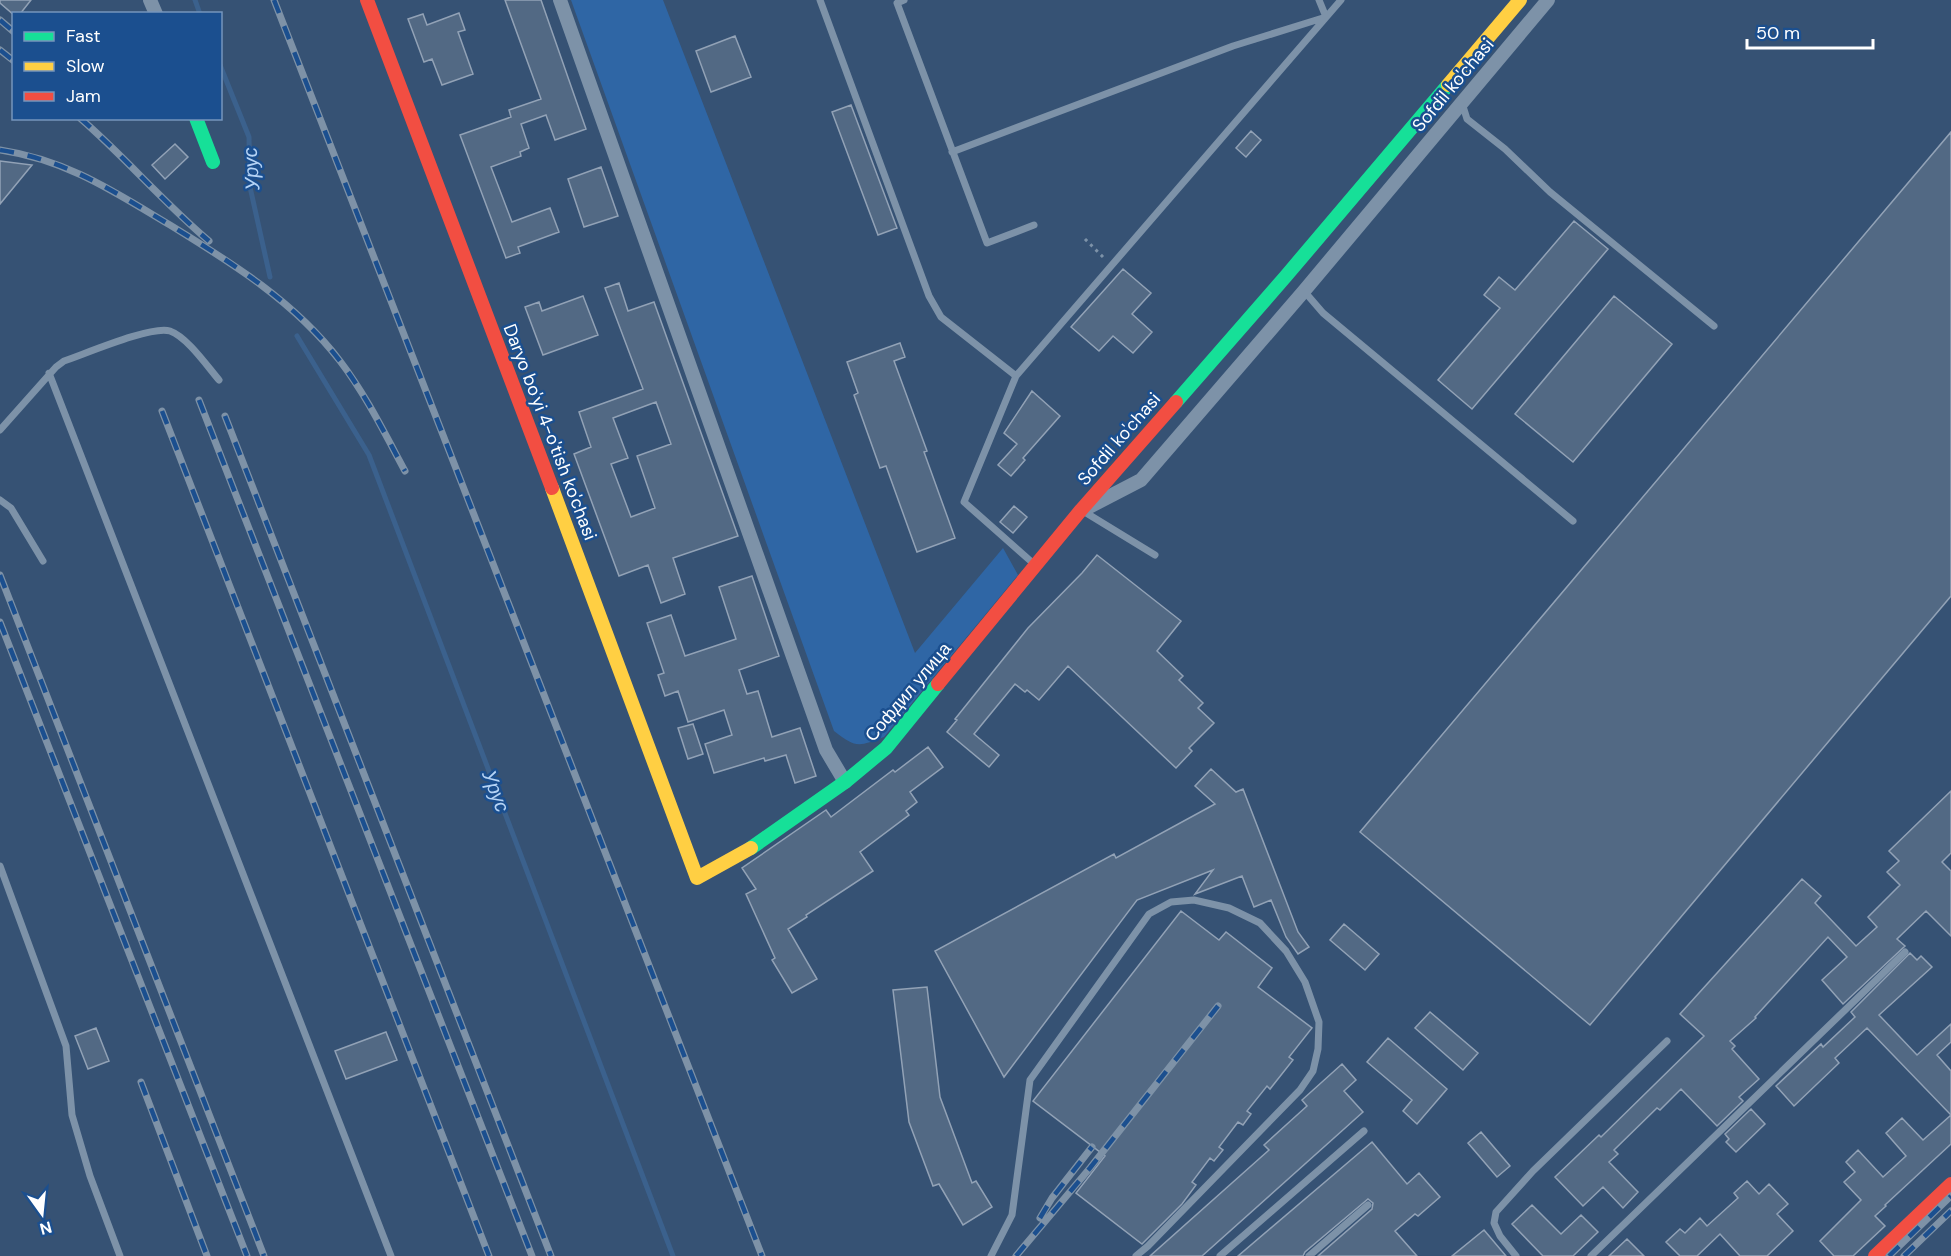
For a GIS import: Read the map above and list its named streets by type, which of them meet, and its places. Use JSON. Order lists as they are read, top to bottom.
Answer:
{
  "streets": {
    "street": ["Sofdil ko'chasi", "Daryo bo'yi 4-o'tish ko'chasi", "Софдил улица"]
  },
  "crossings": [
    ["Sofdil ko'chasi", "Софдил улица"],
    ["Daryo bo'yi 4-o'tish ko'chasi", "Софдил улица"]
  ],
  "water": ["Урус"],
  "legend": ["Fast", "Slow", "Jam"],
  "scale_bar": "50 m",
  "north": "bottom"
}
